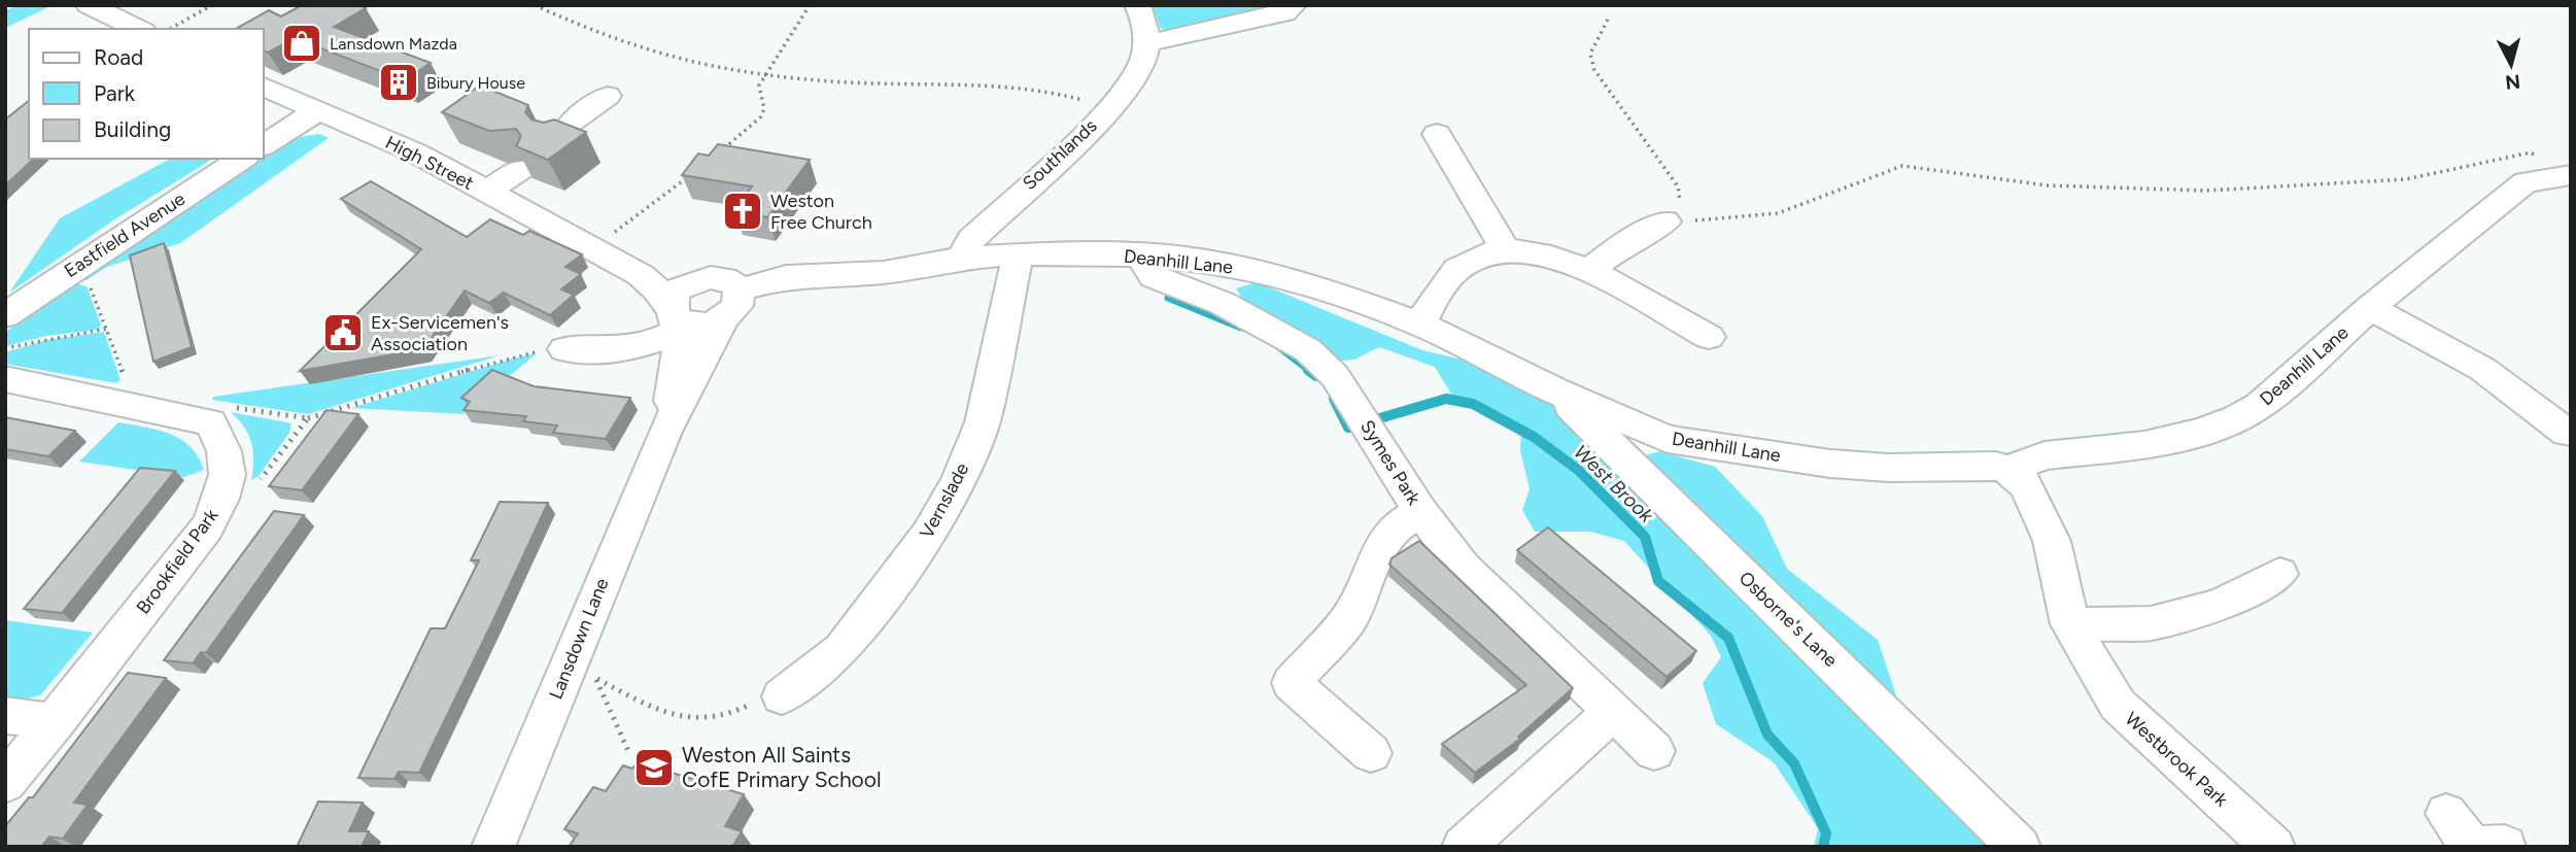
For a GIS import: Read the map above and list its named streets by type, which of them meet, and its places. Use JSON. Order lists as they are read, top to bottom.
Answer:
{
  "streets": {
    "street": [
      "Southlands",
      "High Street",
      "Eastfield Avenue",
      "Deanhill Lane",
      "Symes Park",
      "Vernslade",
      "Brookfield Park",
      "Osborne's Lane",
      "Lansdown Lane",
      "Westbrook Park"
    ]
  },
  "crossings": [
    ["Southlands", "Deanhill Lane"],
    ["High Street", "Deanhill Lane"],
    ["High Street", "Lansdown Lane"],
    ["Deanhill Lane", "Symes Park"],
    ["Deanhill Lane", "Vernslade"],
    ["Deanhill Lane", "Osborne's Lane"],
    ["Deanhill Lane", "Lansdown Lane"],
    ["Deanhill Lane", "Westbrook Park"]
  ],
  "water": ["West Brook"],
  "places": {
    "shop": ["Lansdown Mazda"],
    "building": ["Bibury House"],
    "church": ["Weston Free Church"],
    "public building": ["Ex-Servicemen's Association"],
    "school or university": ["Weston All Saints CofE Primary School"]
  },
  "legend": ["Road", "Park", "Building"],
  "north": "bottom"
}
